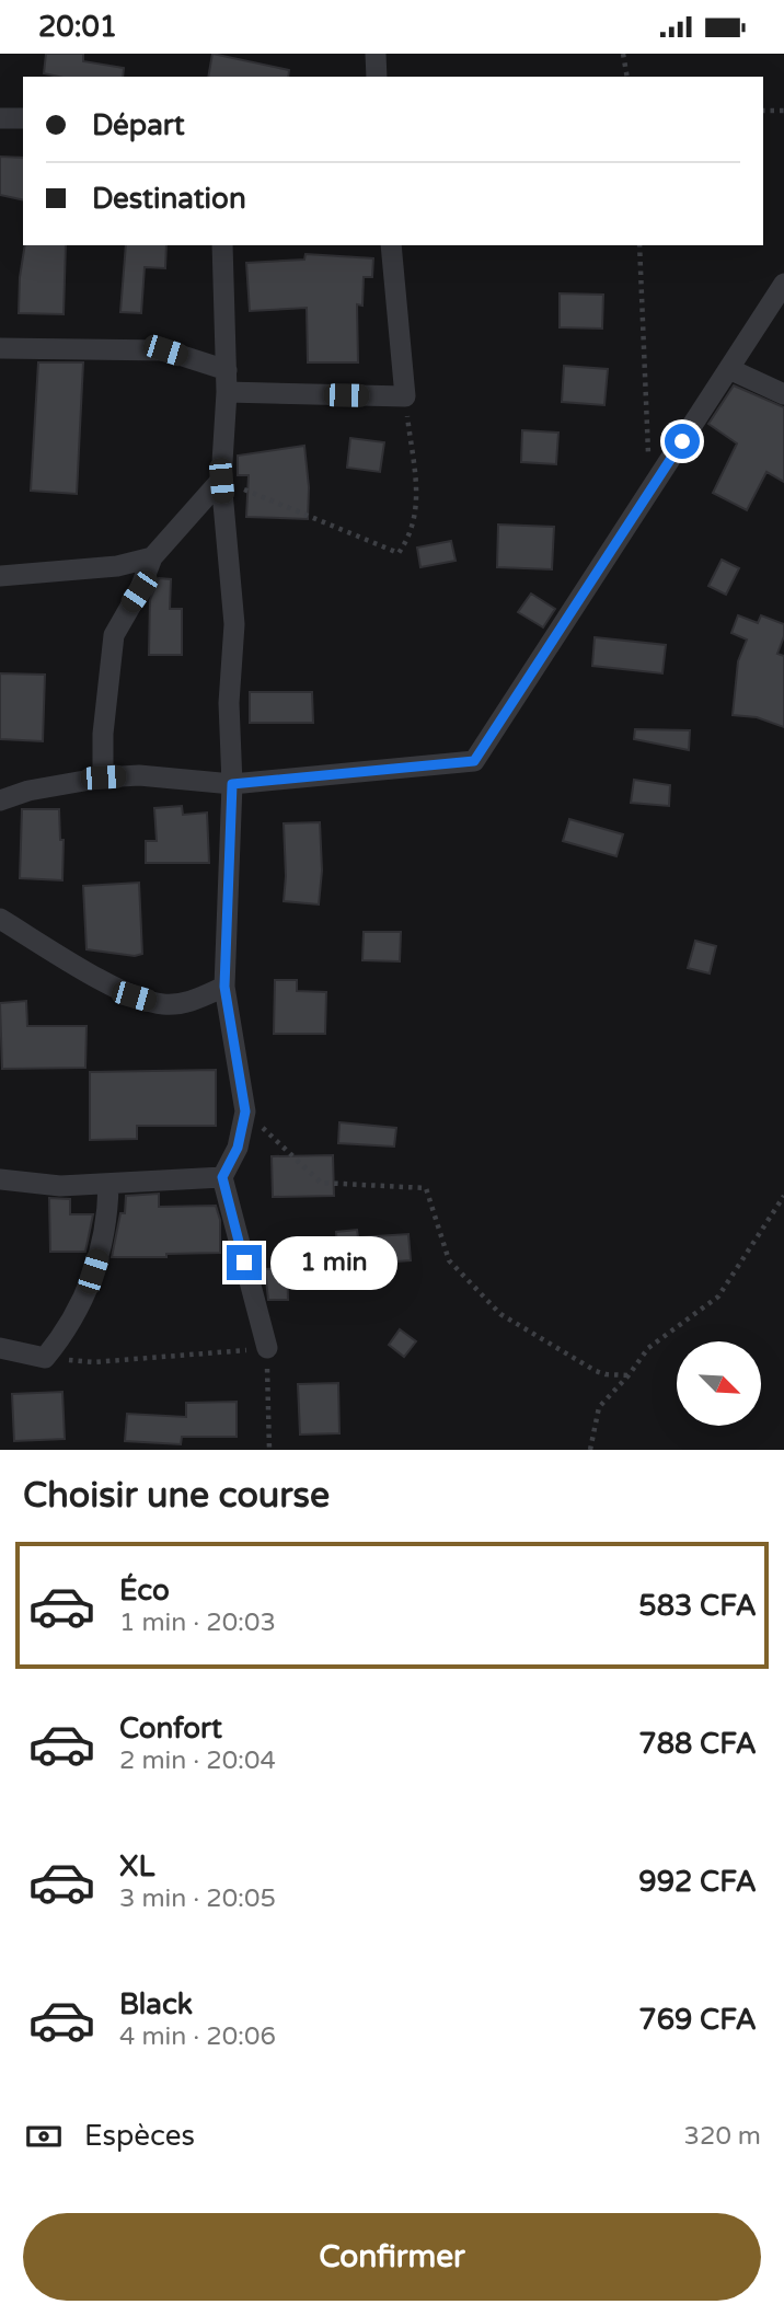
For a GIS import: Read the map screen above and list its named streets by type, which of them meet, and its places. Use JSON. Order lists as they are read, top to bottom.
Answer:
{
  "north": "bottom right",
  "page": {
    "status": "20:01",
    "banner": ["Départ", "Destination"],
    "bubble": "1 min",
    "heading": "Choisir une course",
    "list": [
      {
        "name": "Éco",
        "note": "1 min · 20:03",
        "value": "583 CFA"
      },
      {
        "name": "Confort",
        "note": "2 min · 20:04",
        "value": "788 CFA"
      },
      {
        "name": "XL",
        "note": "3 min · 20:05",
        "value": "992 CFA"
      },
      {
        "name": "Black",
        "note": "4 min · 20:06",
        "value": "769 CFA"
      }
    ],
    "pay": ["Espèces", "320 m"],
    "buttons": "Confirmer"
  }
}
